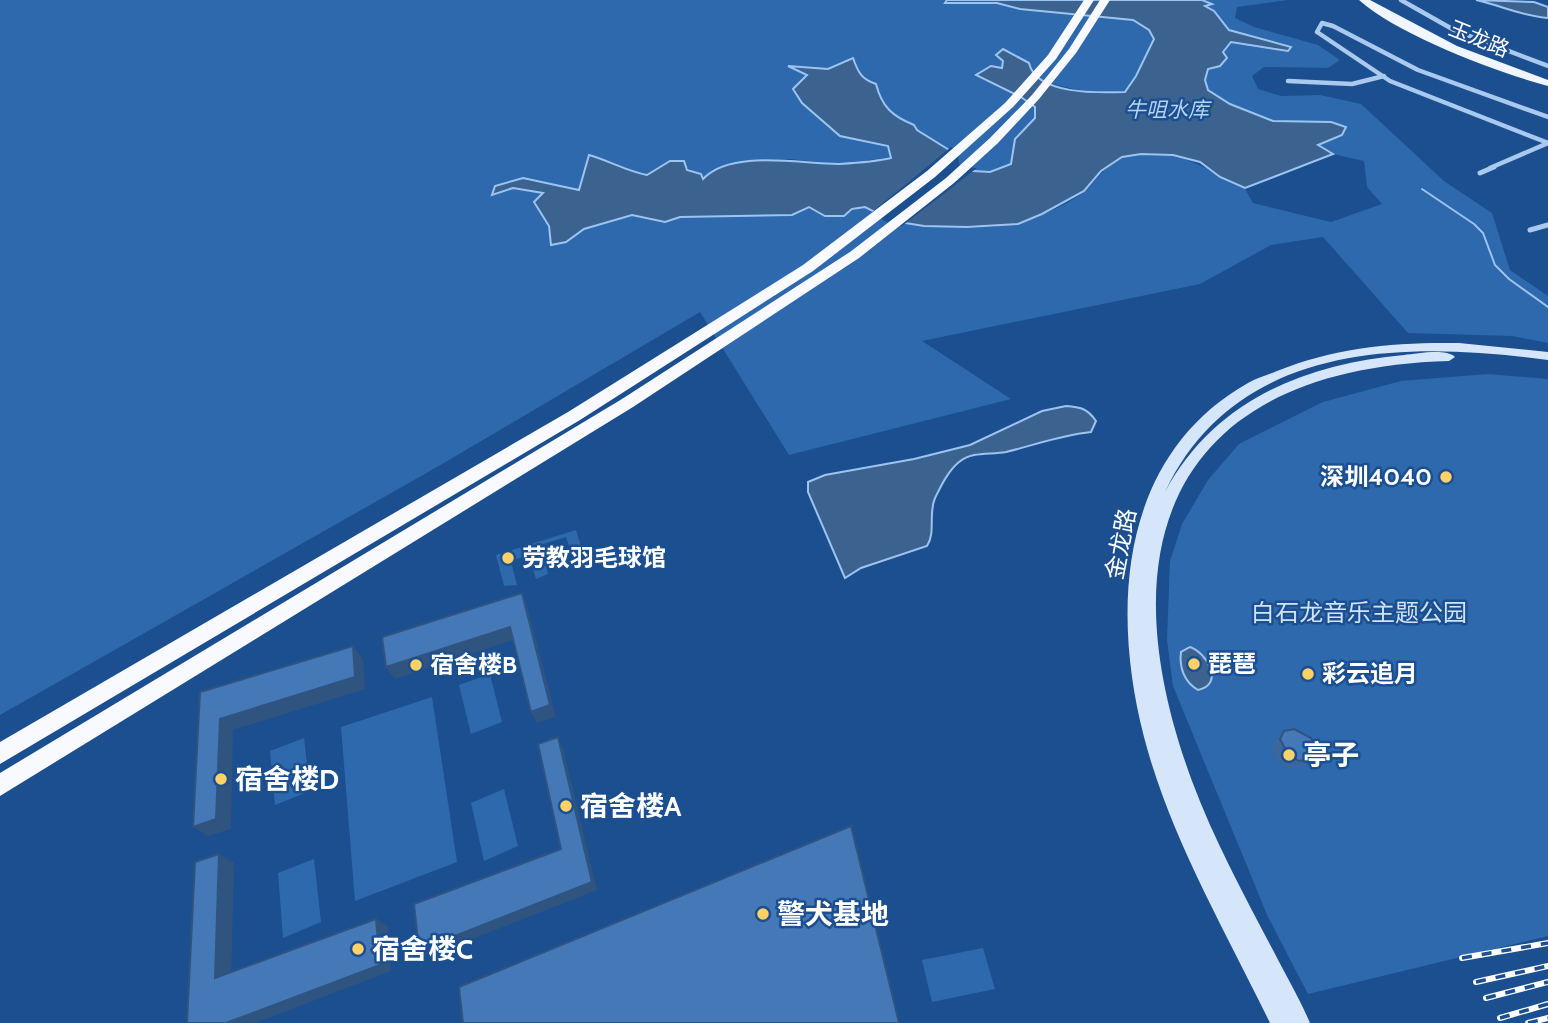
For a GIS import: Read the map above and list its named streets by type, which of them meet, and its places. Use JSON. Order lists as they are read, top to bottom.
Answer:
{
  "streets": {
    "main road": ["玉龙路", "金龙路"]
  },
  "water": ["牛咀水库"],
  "parks": ["白石龙音乐主题公园"],
  "places": [
    "深圳4040",
    "劳教羽毛球馆",
    "琵琶",
    "宿舍楼B",
    "彩云追月",
    "亭子",
    "宿舍楼D",
    "宿舍楼A",
    "警犬基地",
    "宿舍楼C"
  ]
}
